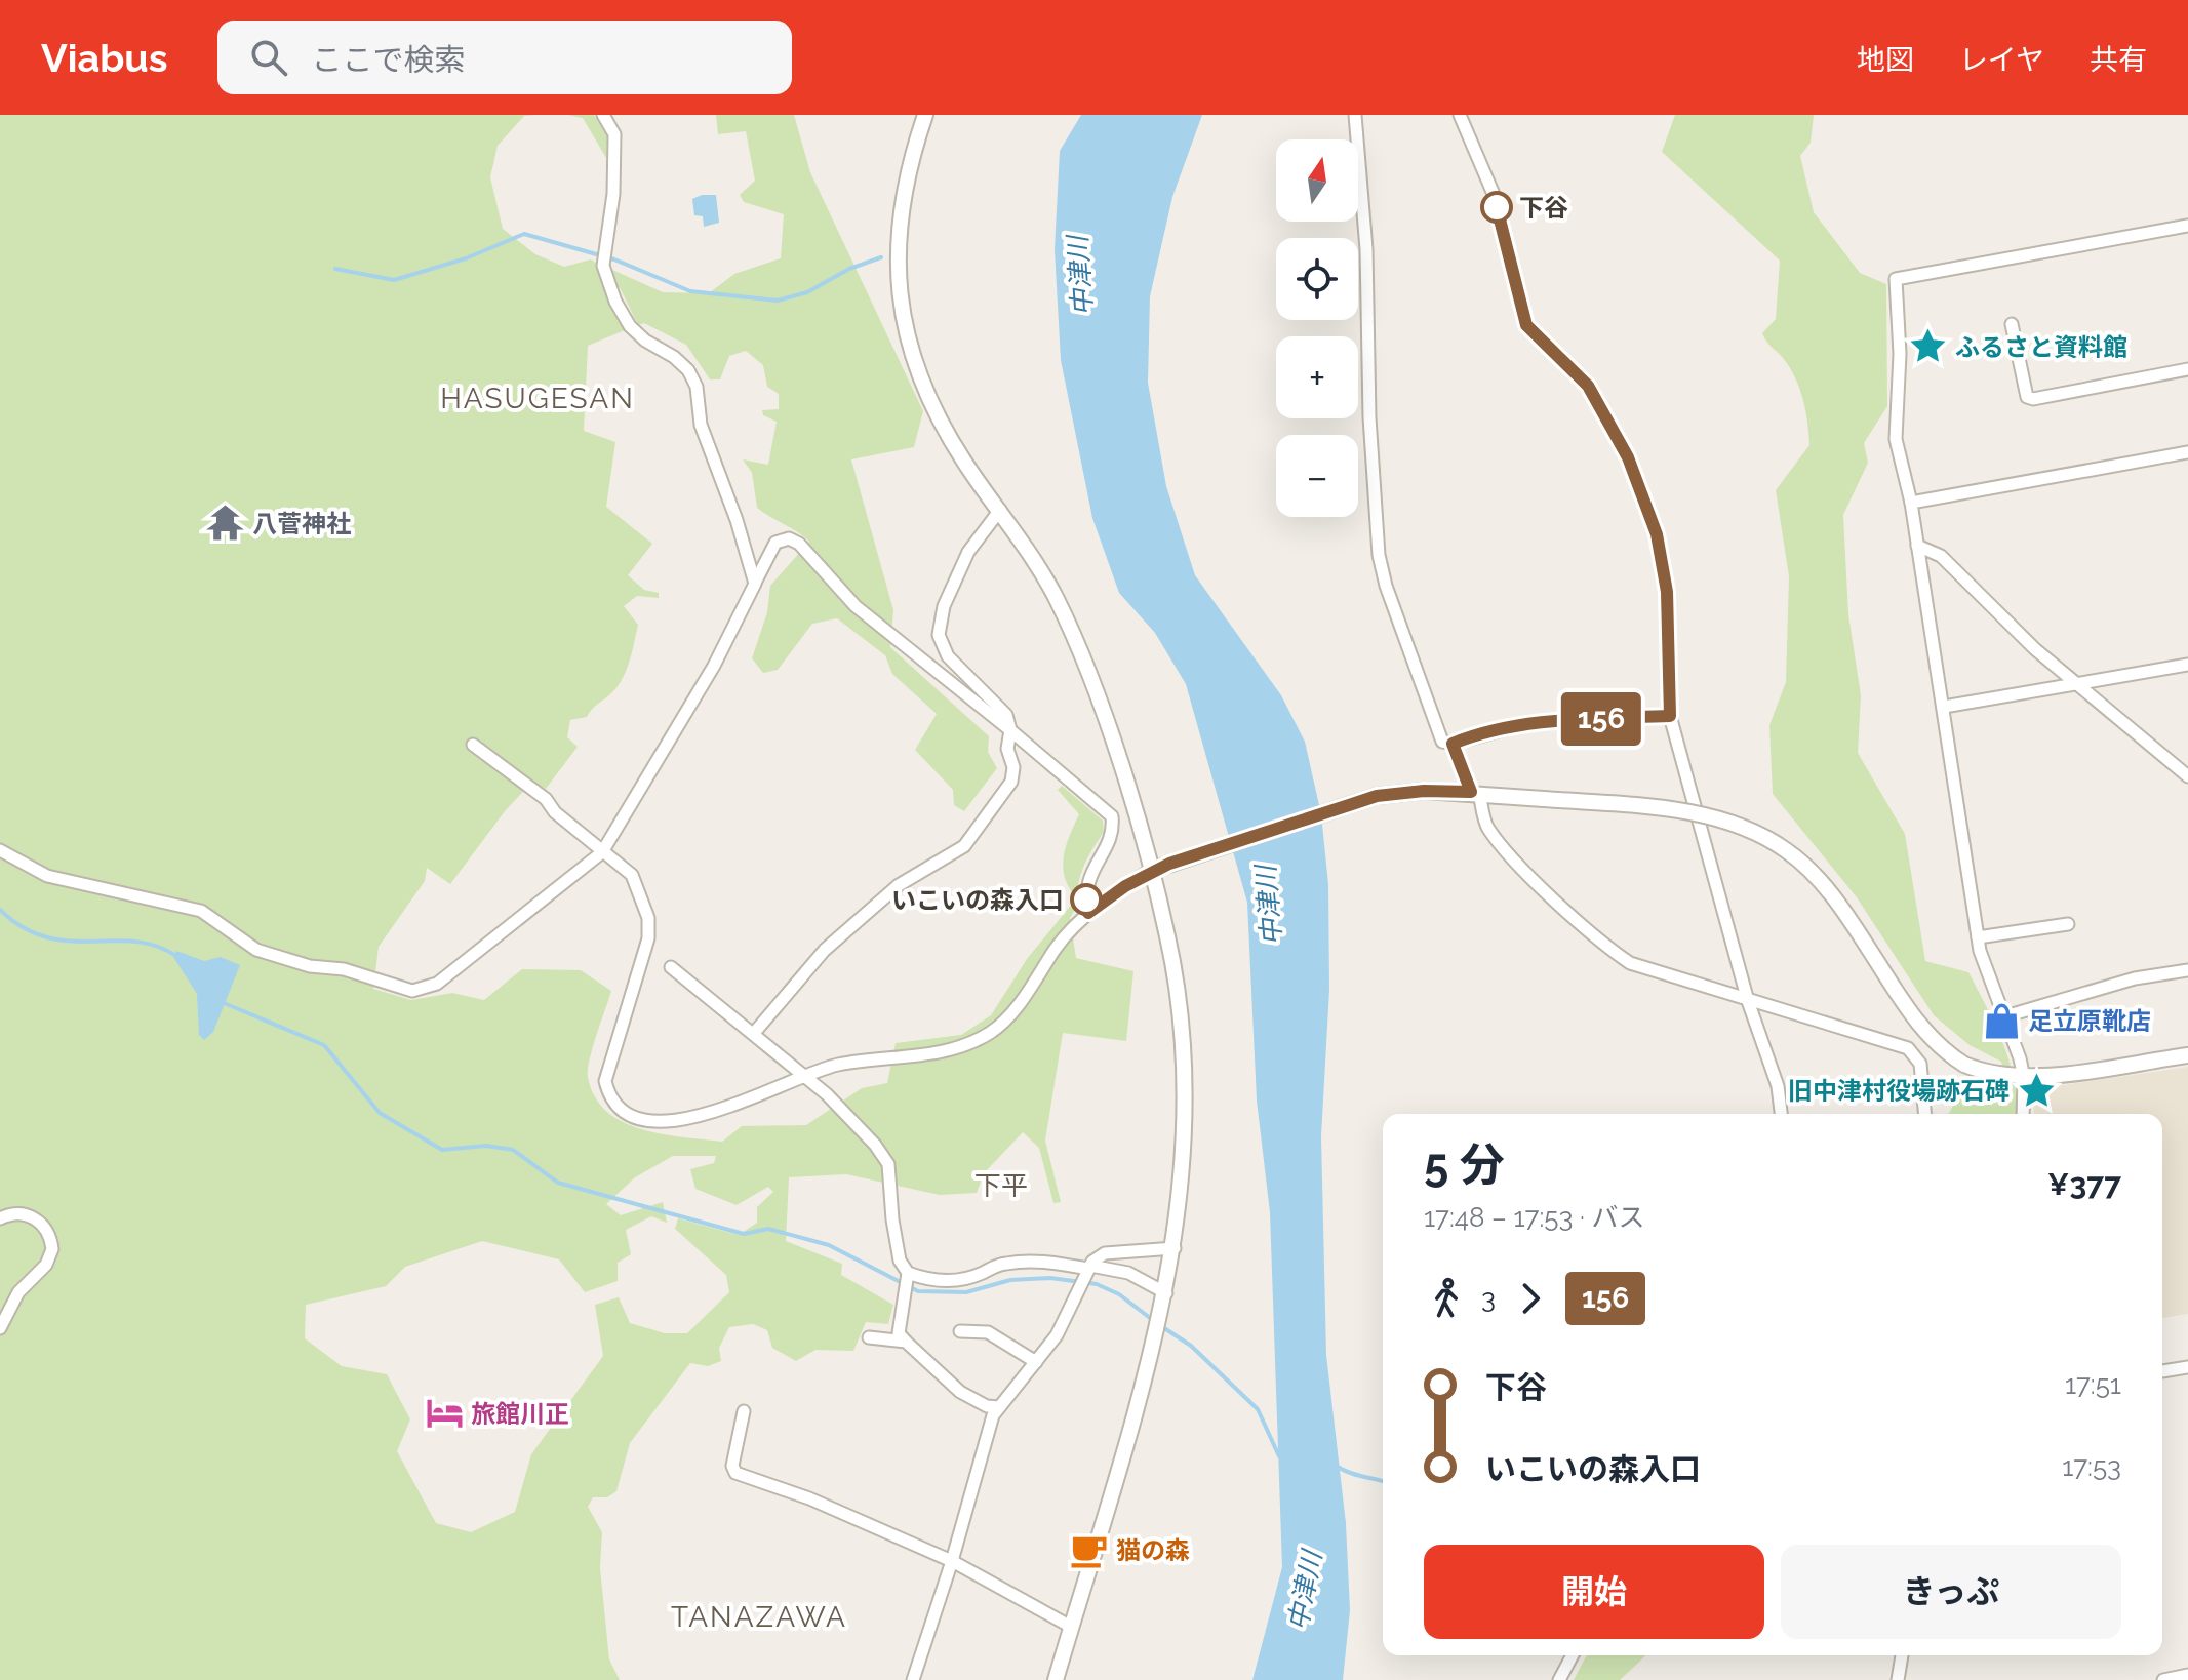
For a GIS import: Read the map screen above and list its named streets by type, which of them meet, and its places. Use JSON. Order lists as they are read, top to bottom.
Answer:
{
  "districts": ["HASUGESAN", "下平", "TANAZAWA"],
  "water": ["中津川"],
  "places": {
    "other": ["下谷", "いこいの森入口"],
    "place": ["ふるさと資料館", "旧中津村役場跡石碑"],
    "temple": ["八菅神社"],
    "shop": ["足立原靴店"],
    "hotel": ["旅館川正"],
    "cafe": ["猫の森"]
  },
  "lines": ["bus line 156"],
  "north": "top",
  "page": {
    "header": "Viabus",
    "search": "ここで検索",
    "nav": ["地図", "レイヤ", "共有"],
    "on_map": "156",
    "map_buttons": ["+", "−"],
    "heading": ["5 分", "17:48 – 17:53 · バス", "¥377"],
    "legs": ["3", "156"],
    "list": [
      {
        "name": "下谷",
        "value": "17:51"
      },
      {
        "name": "いこいの森入口",
        "value": "17:53"
      }
    ],
    "buttons": ["開始", "きっぷ"]
  }
}
